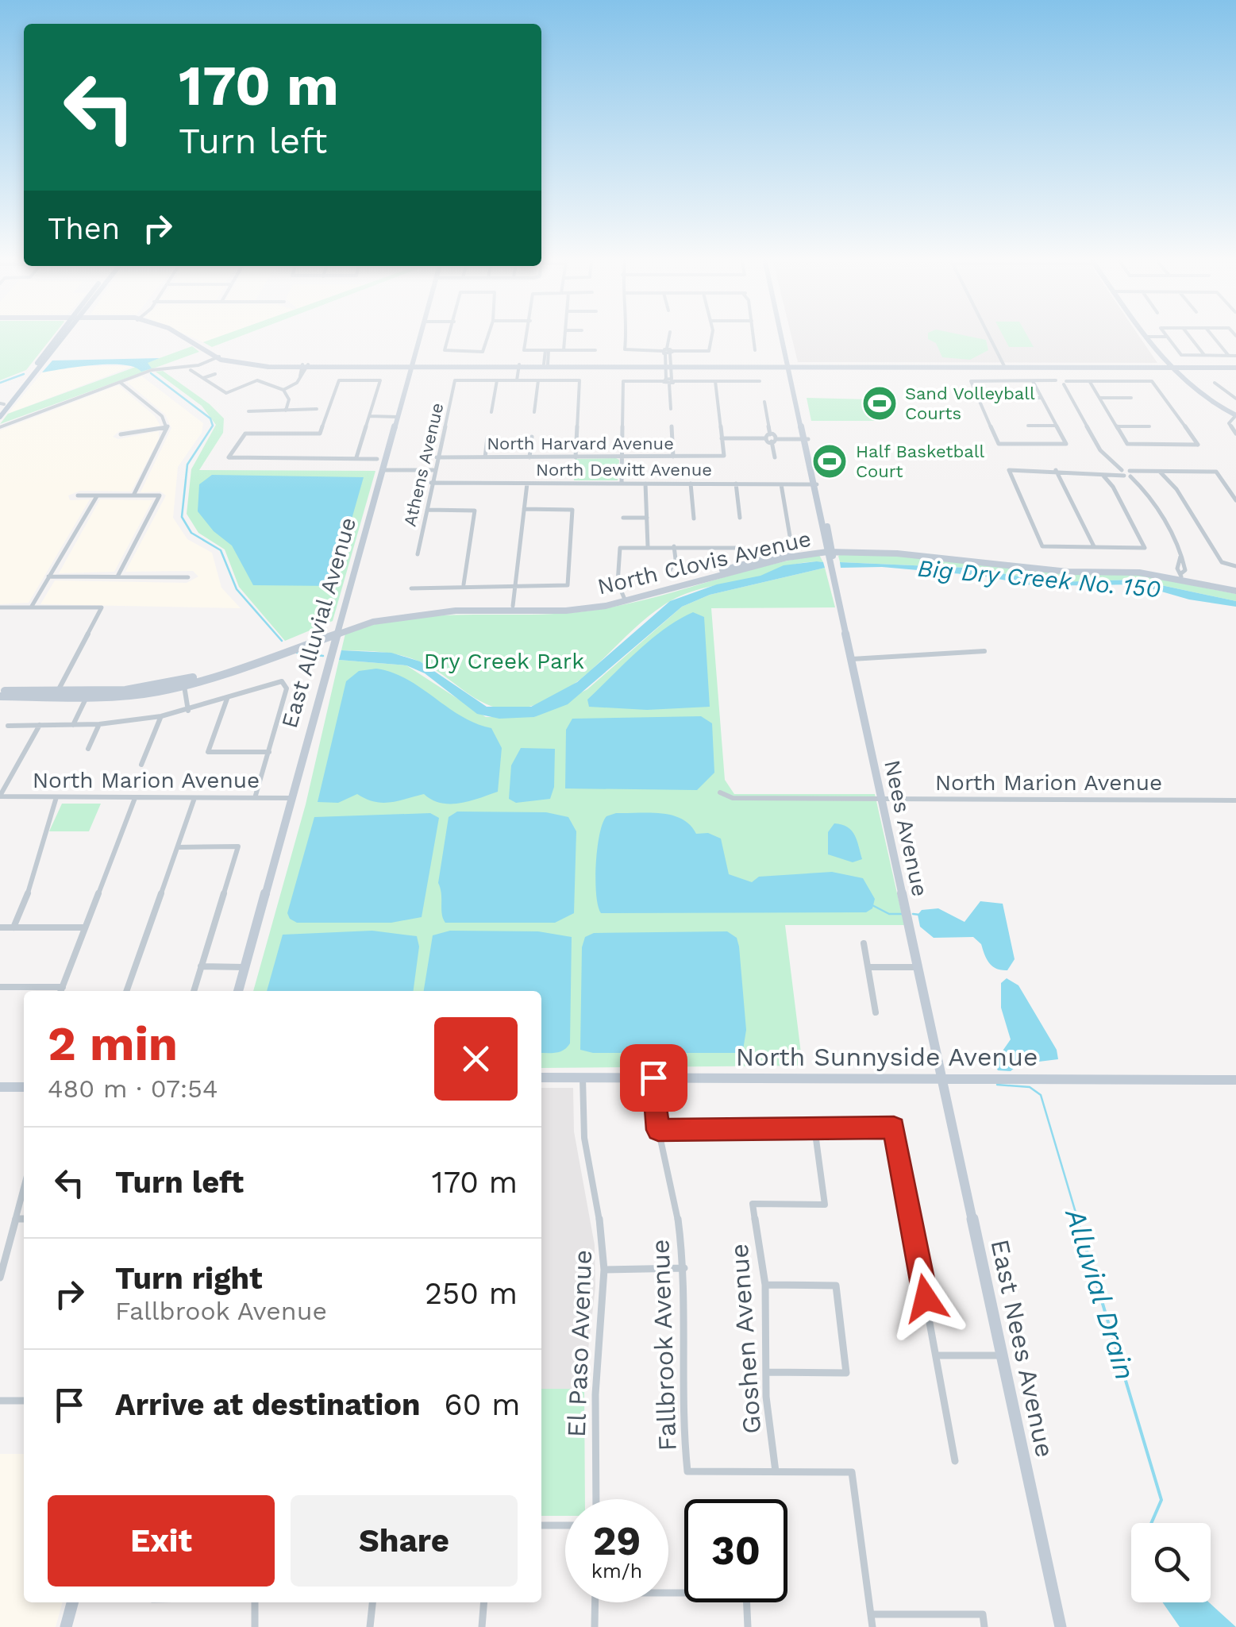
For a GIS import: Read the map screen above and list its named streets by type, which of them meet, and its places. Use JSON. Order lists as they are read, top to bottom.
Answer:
{
  "streets": {
    "main road": [
      "North Clovis Avenue",
      "East Alluvial Avenue",
      "Nees Avenue",
      "North Sunnyside Avenue",
      "East Nees Avenue"
    ],
    "street": [
      "North Harvard Avenue",
      "Athens Avenue",
      "North Dewitt Avenue",
      "North Marion Avenue",
      "Goshen Avenue",
      "El Paso Avenue",
      "Fallbrook Avenue"
    ]
  },
  "crossings": [
    ["North Harvard Avenue", "Athens Avenue"],
    ["Athens Avenue", "North Dewitt Avenue"],
    ["North Dewitt Avenue", "Nees Avenue"],
    ["North Clovis Avenue", "East Alluvial Avenue"],
    ["North Clovis Avenue", "Nees Avenue"],
    ["East Alluvial Avenue", "North Marion Avenue"],
    ["North Marion Avenue", "Nees Avenue"],
    ["Nees Avenue", "North Sunnyside Avenue"],
    ["Nees Avenue", "East Nees Avenue"],
    ["North Sunnyside Avenue", "El Paso Avenue"],
    ["North Sunnyside Avenue", "Fallbrook Avenue"],
    ["North Sunnyside Avenue", "East Nees Avenue"],
    ["Goshen Avenue", "Fallbrook Avenue"]
  ],
  "water": ["Big Dry Creek No. 150", "Alluvial Drain"],
  "parks": ["Dry Creek Park"],
  "places": {
    "sports": ["Sand Volleyball Courts", "Half Basketball Court"]
  },
  "page": {
    "turn": ["170 m", "Turn left"],
    "then": "Then",
    "heading": ["2 min", "480 m · 07:54"],
    "list": [
      {
        "name": "Turn left",
        "value": "170 m"
      },
      {
        "name": "Turn right",
        "note": "Fallbrook Avenue",
        "value": "250 m"
      },
      {
        "name": "Arrive at destination",
        "value": "60 m"
      }
    ],
    "buttons": ["Exit", "Share"],
    "speed": "29 km/h",
    "limit": "30"
  }
}
